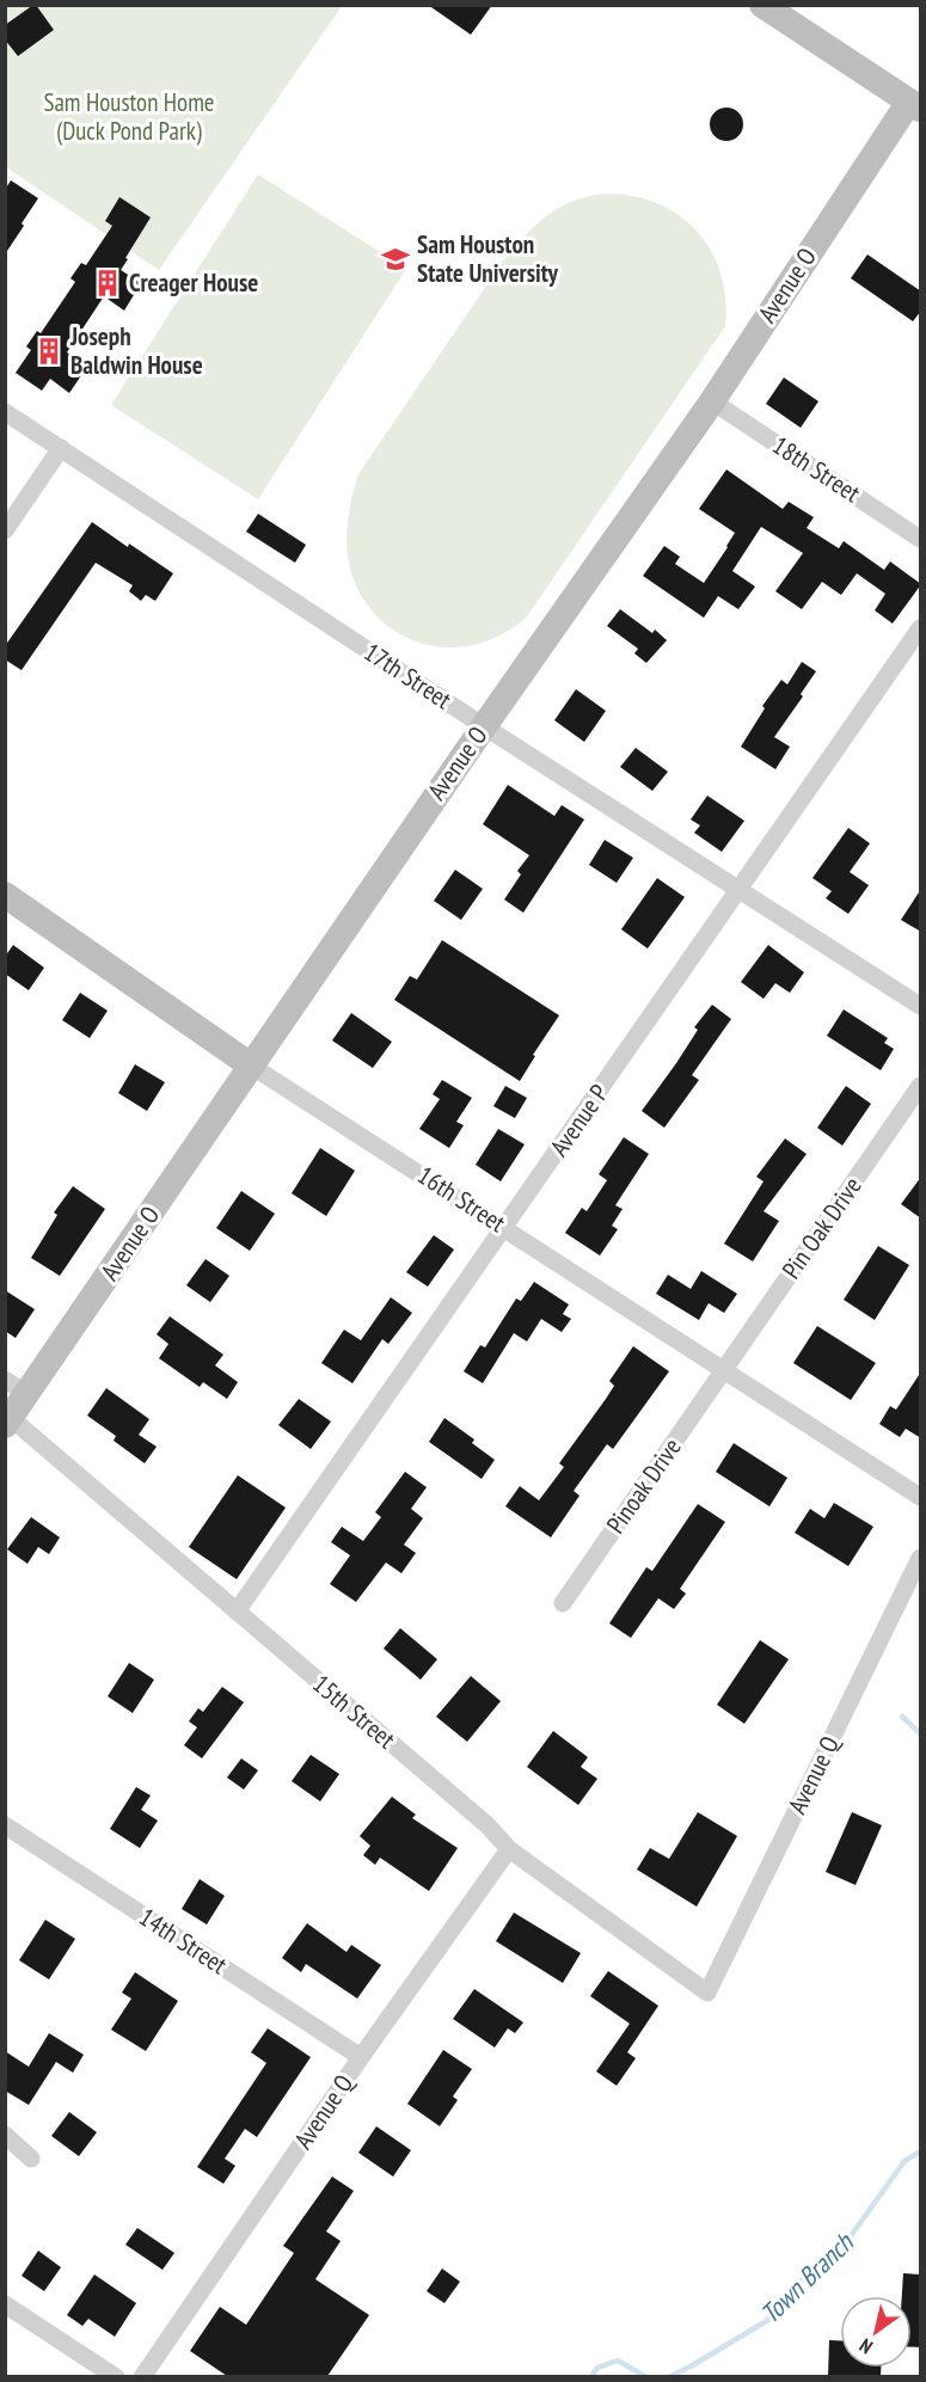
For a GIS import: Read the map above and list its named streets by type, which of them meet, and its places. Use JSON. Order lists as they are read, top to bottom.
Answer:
{
  "streets": {
    "street": [
      "Avenue O",
      "18th Street",
      "17th Street",
      "Avenue P",
      "16th Street",
      "Pin Oak Drive",
      "Pinoak Drive",
      "15th Street",
      "Avenue Q",
      "14th Street"
    ]
  },
  "crossings": [
    ["Avenue O", "18th Street"],
    ["Avenue O", "17th Street"],
    ["Avenue O", "16th Street"],
    ["Avenue O", "15th Street"],
    ["17th Street", "Avenue P"],
    ["Avenue P", "16th Street"],
    ["Avenue P", "15th Street"],
    ["16th Street", "Pin Oak Drive"],
    ["16th Street", "Pinoak Drive"],
    ["Pin Oak Drive", "Pinoak Drive"],
    ["15th Street", "Avenue Q"],
    ["Avenue Q", "14th Street"]
  ],
  "water": ["Town Branch"],
  "parks": ["Sam Houston Home (Duck Pond Park)"],
  "places": {
    "school or university": ["Sam Houston State University"],
    "building": ["Creager House", "Joseph Baldwin House"]
  },
  "north": "bottom left"
}
